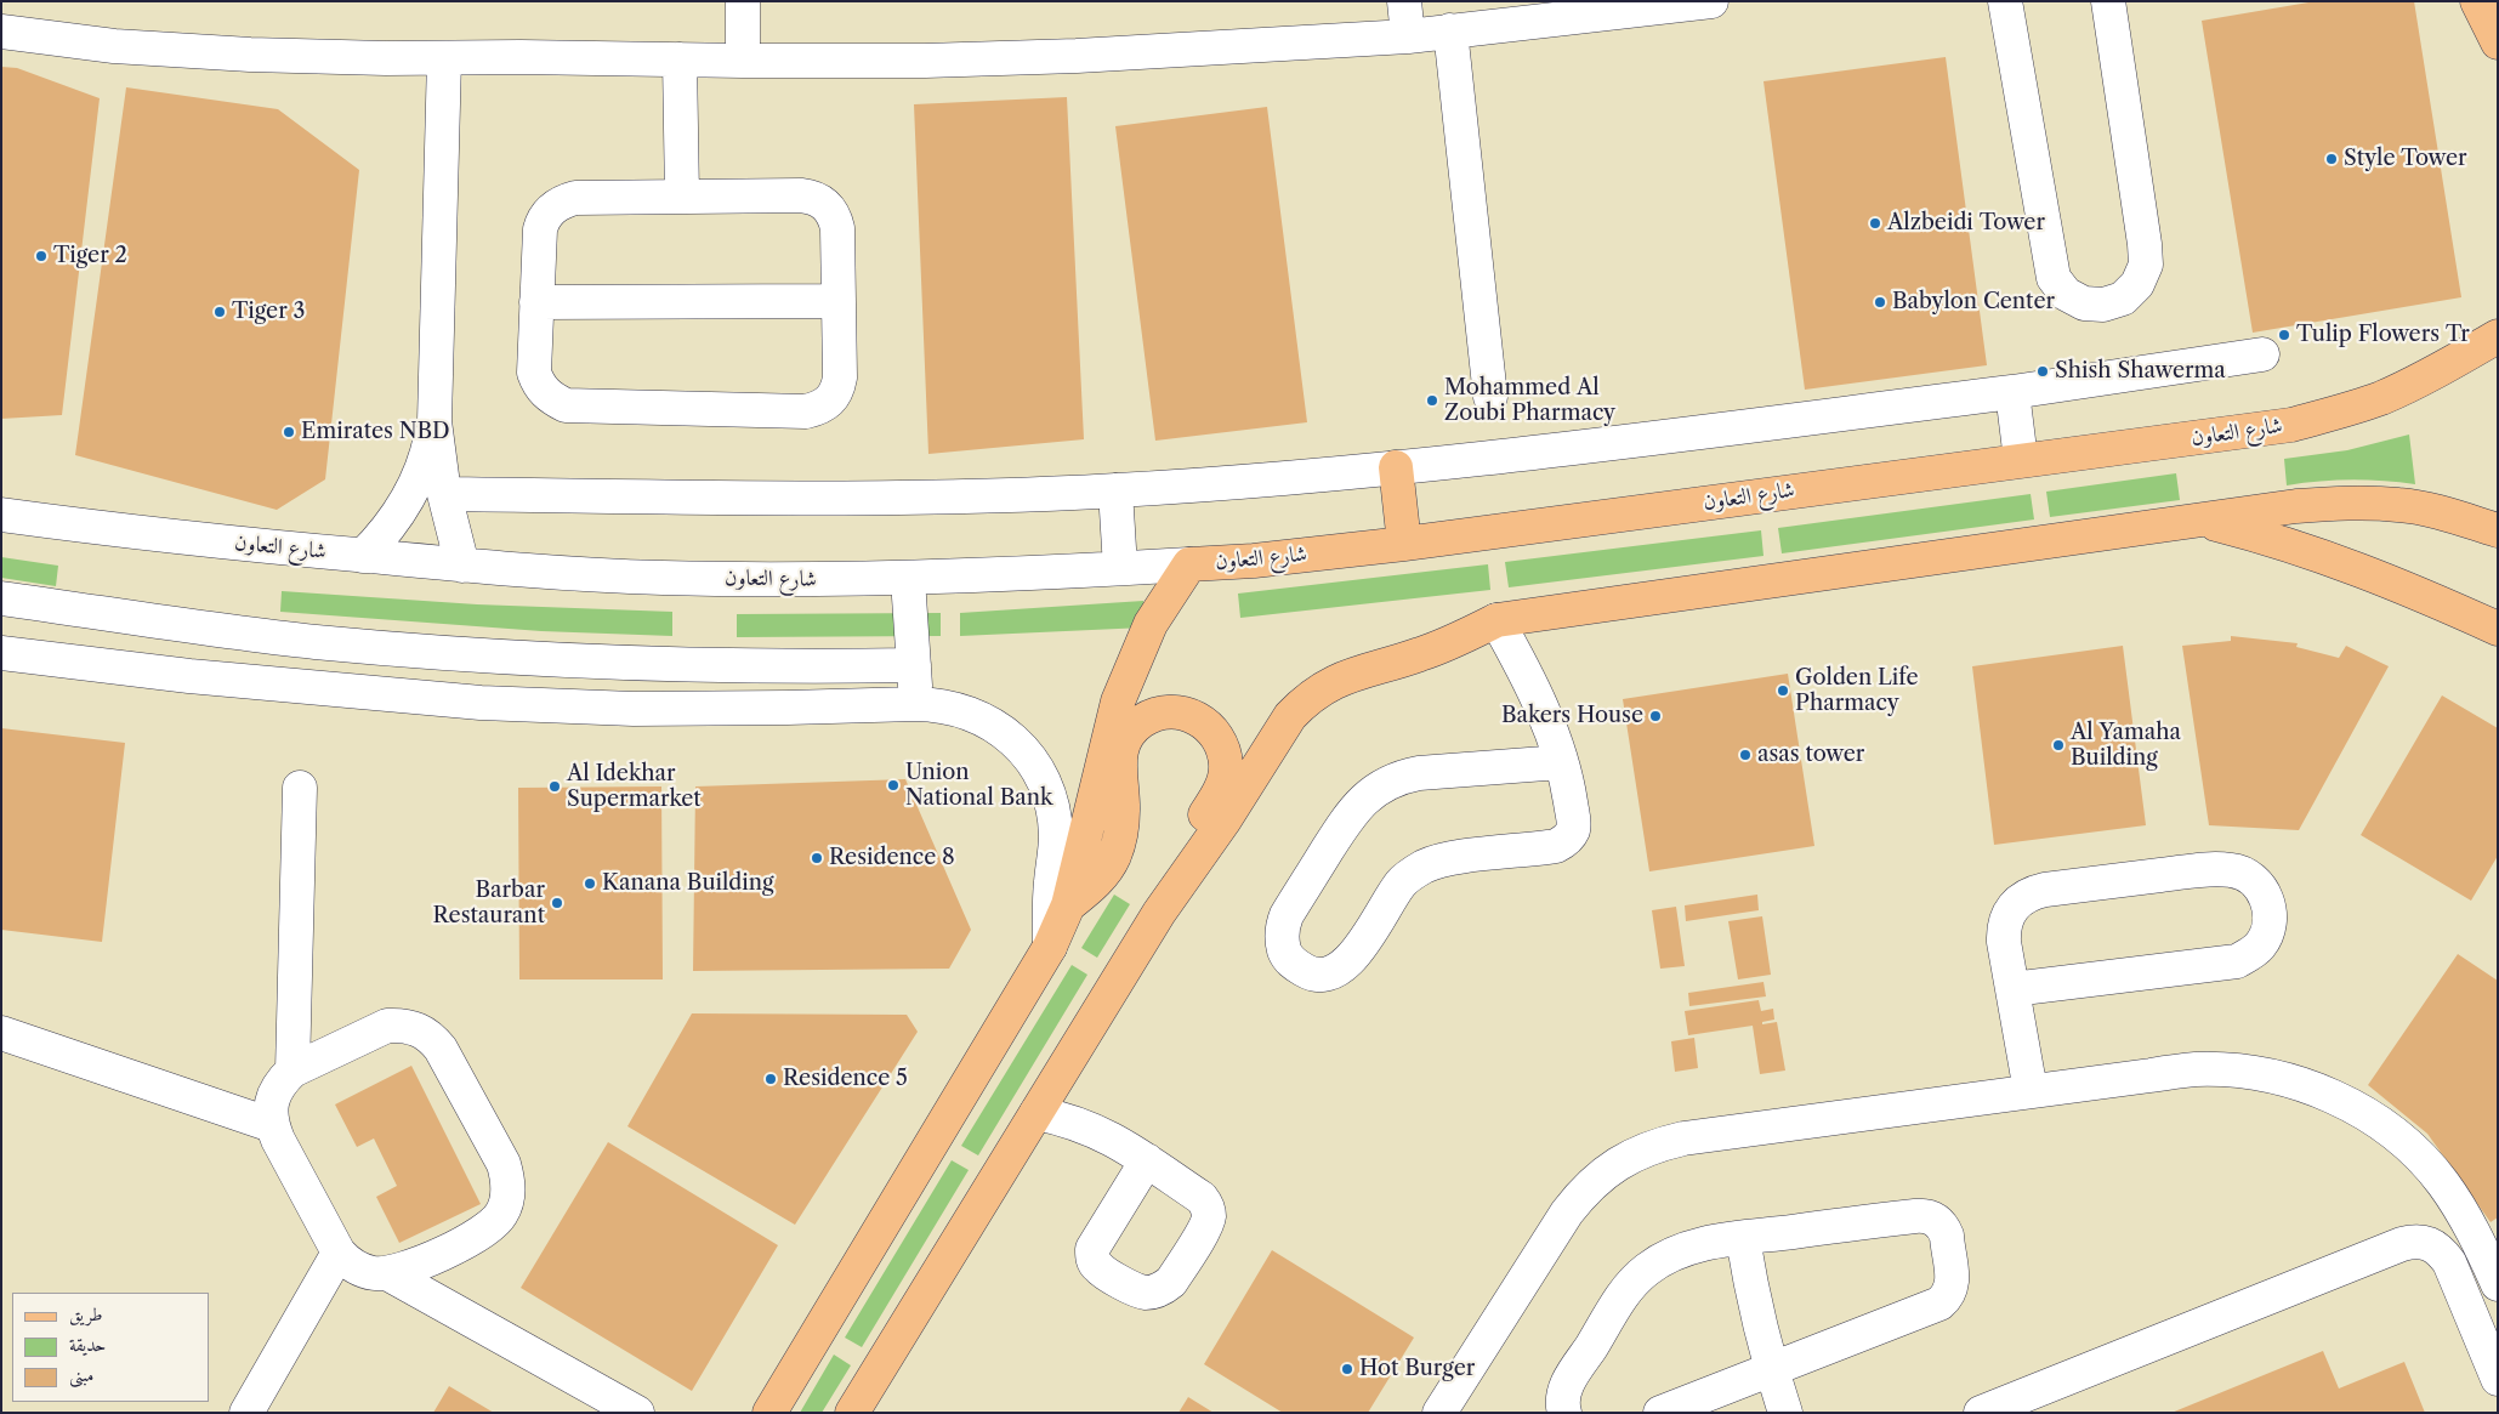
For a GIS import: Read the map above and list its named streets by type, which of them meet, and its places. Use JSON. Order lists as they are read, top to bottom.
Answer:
{
  "streets": {
    "main road": ["شارع التعاون"]
  },
  "places": [
    "Style Tower",
    "Alzbeidi Tower",
    "Tiger 2",
    "Babylon Center",
    "Tiger 3",
    "Tulip Flowers Tr",
    "Shish Shawerma",
    "Mohammed Al Zoubi Pharmacy",
    "Emirates NBD",
    "Golden Life Pharmacy",
    "Bakers House",
    "Al Yamaha Building",
    "asas tower",
    "Union National Bank",
    "Al Idekhar Supermarket",
    "Residence 8",
    "Kanana Building",
    "Barbar Restaurant",
    "Residence 5",
    "Hot Burger"
  ],
  "legend": ["طريق", "حديقة", "مبنى"]
}
